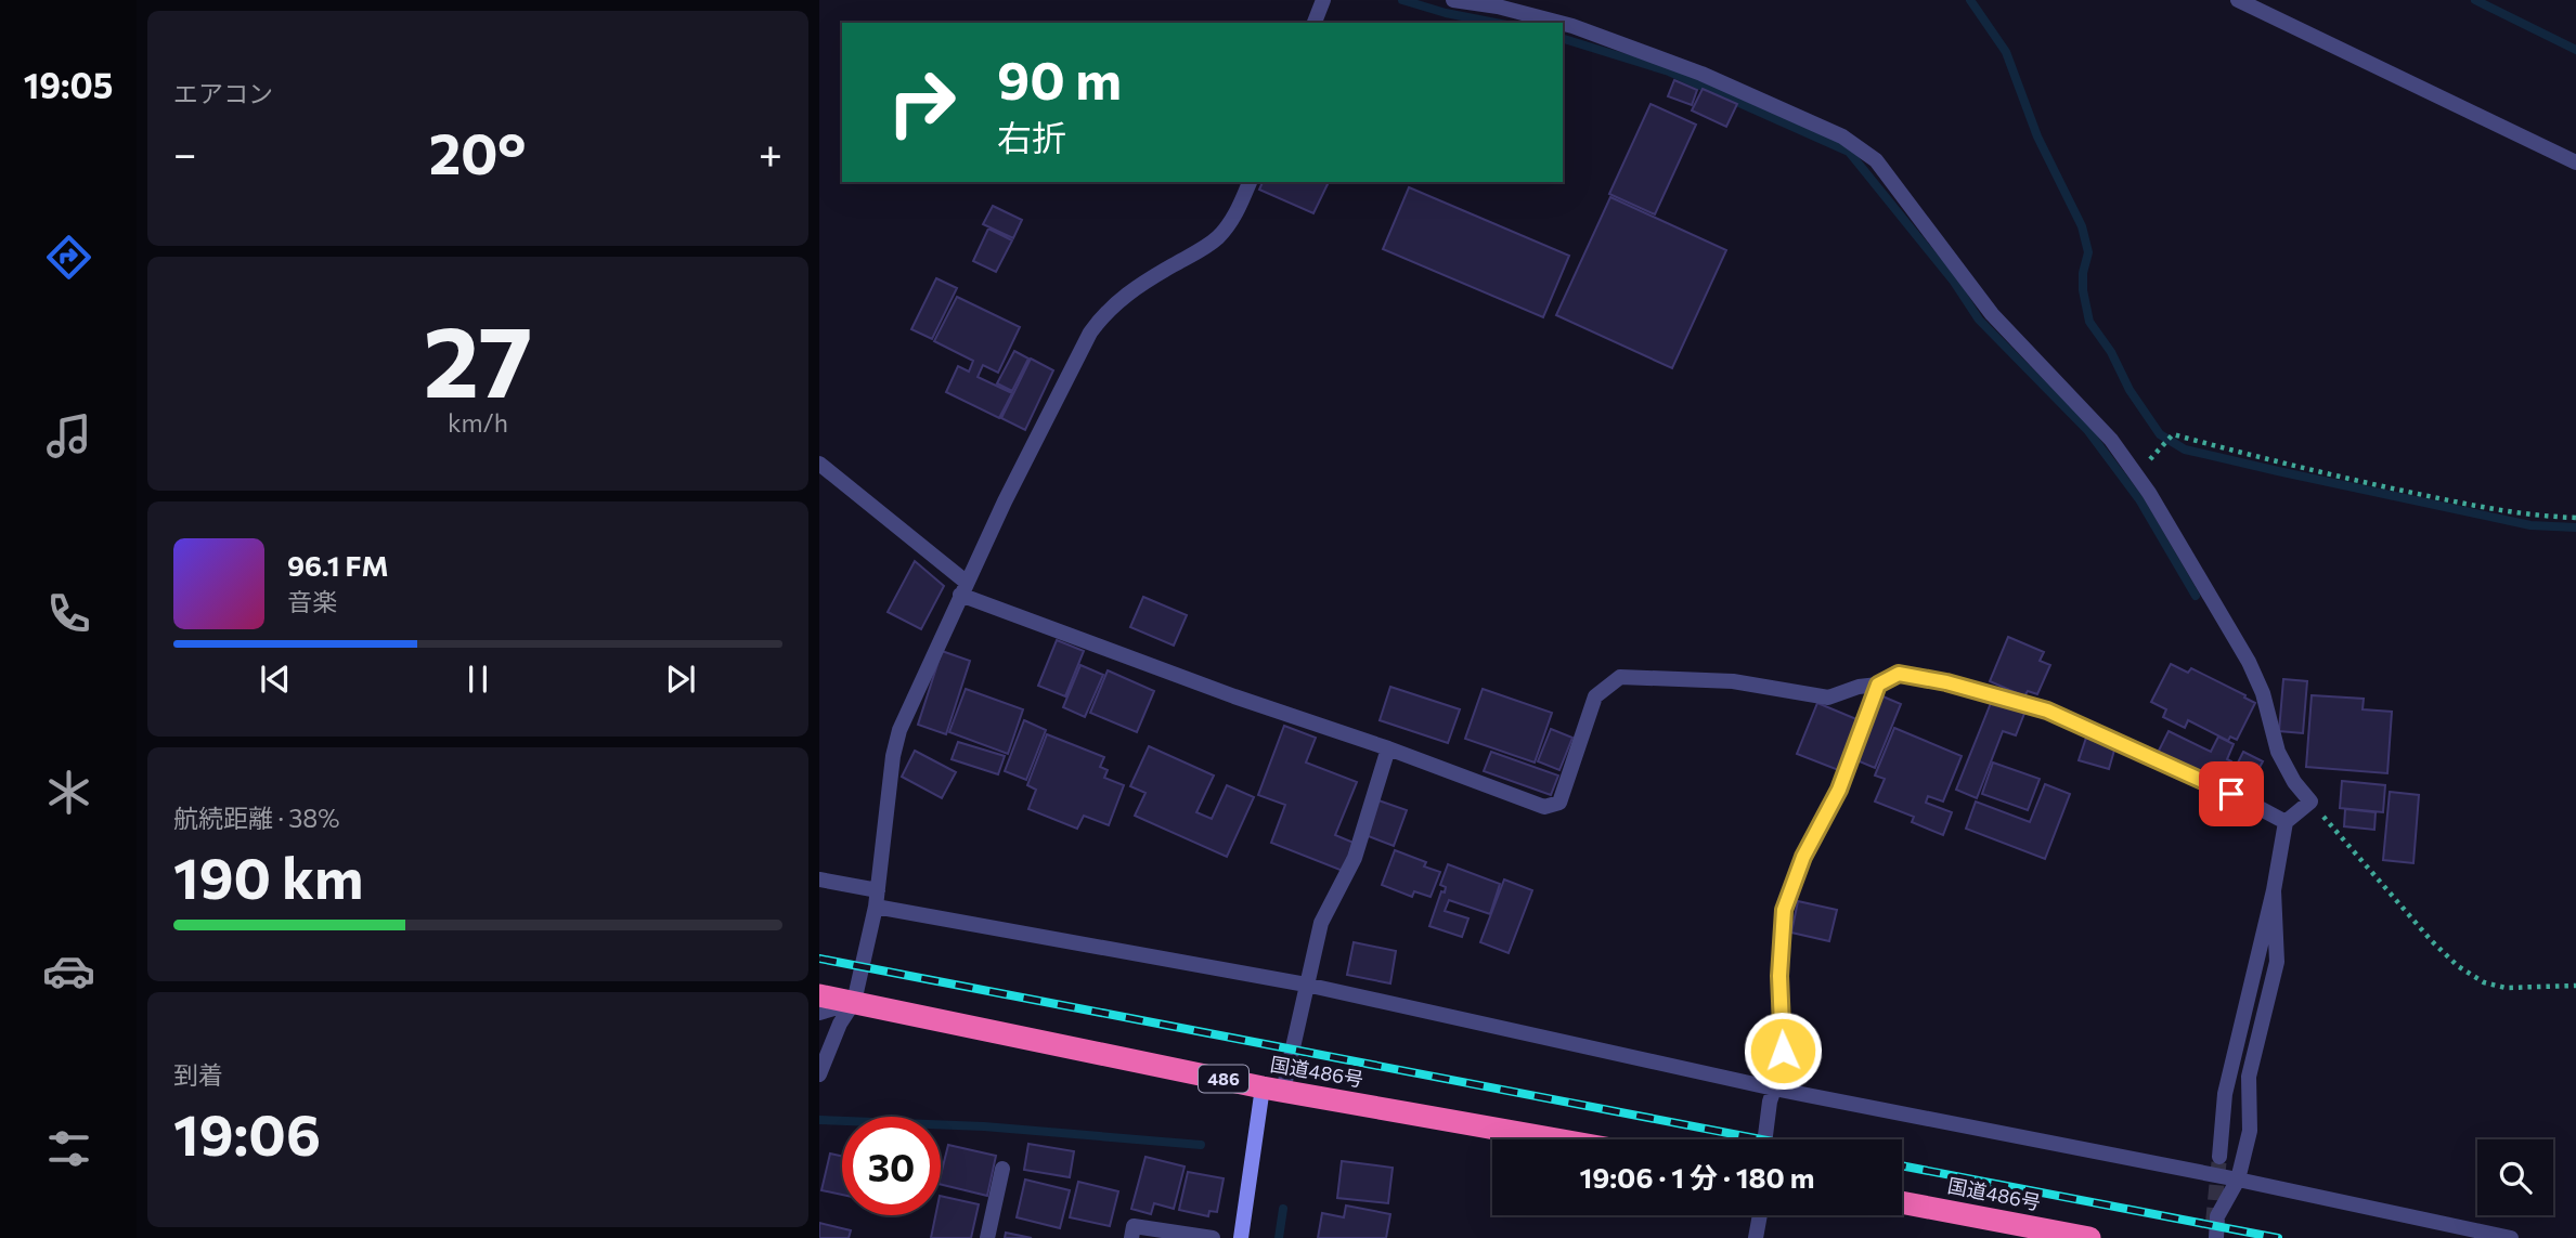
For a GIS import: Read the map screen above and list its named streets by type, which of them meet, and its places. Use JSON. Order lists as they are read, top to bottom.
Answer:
{
  "streets": {
    "highway": ["国道486号", "486"]
  },
  "page": {
    "tabs": "19:05",
    "tile": [
      "エアコン",
      ["27", "km/h"],
      ["航続距離 · 38%", "190 km"],
      ["到着", "19:06"]
    ],
    "turn": ["90 m", "右折"],
    "heat": ["−", "20°", "+"],
    "song": ["96.1 FM", "音楽"],
    "limit": "30",
    "trip": "19:06 · 1 分 · 180 m"
  }
}
